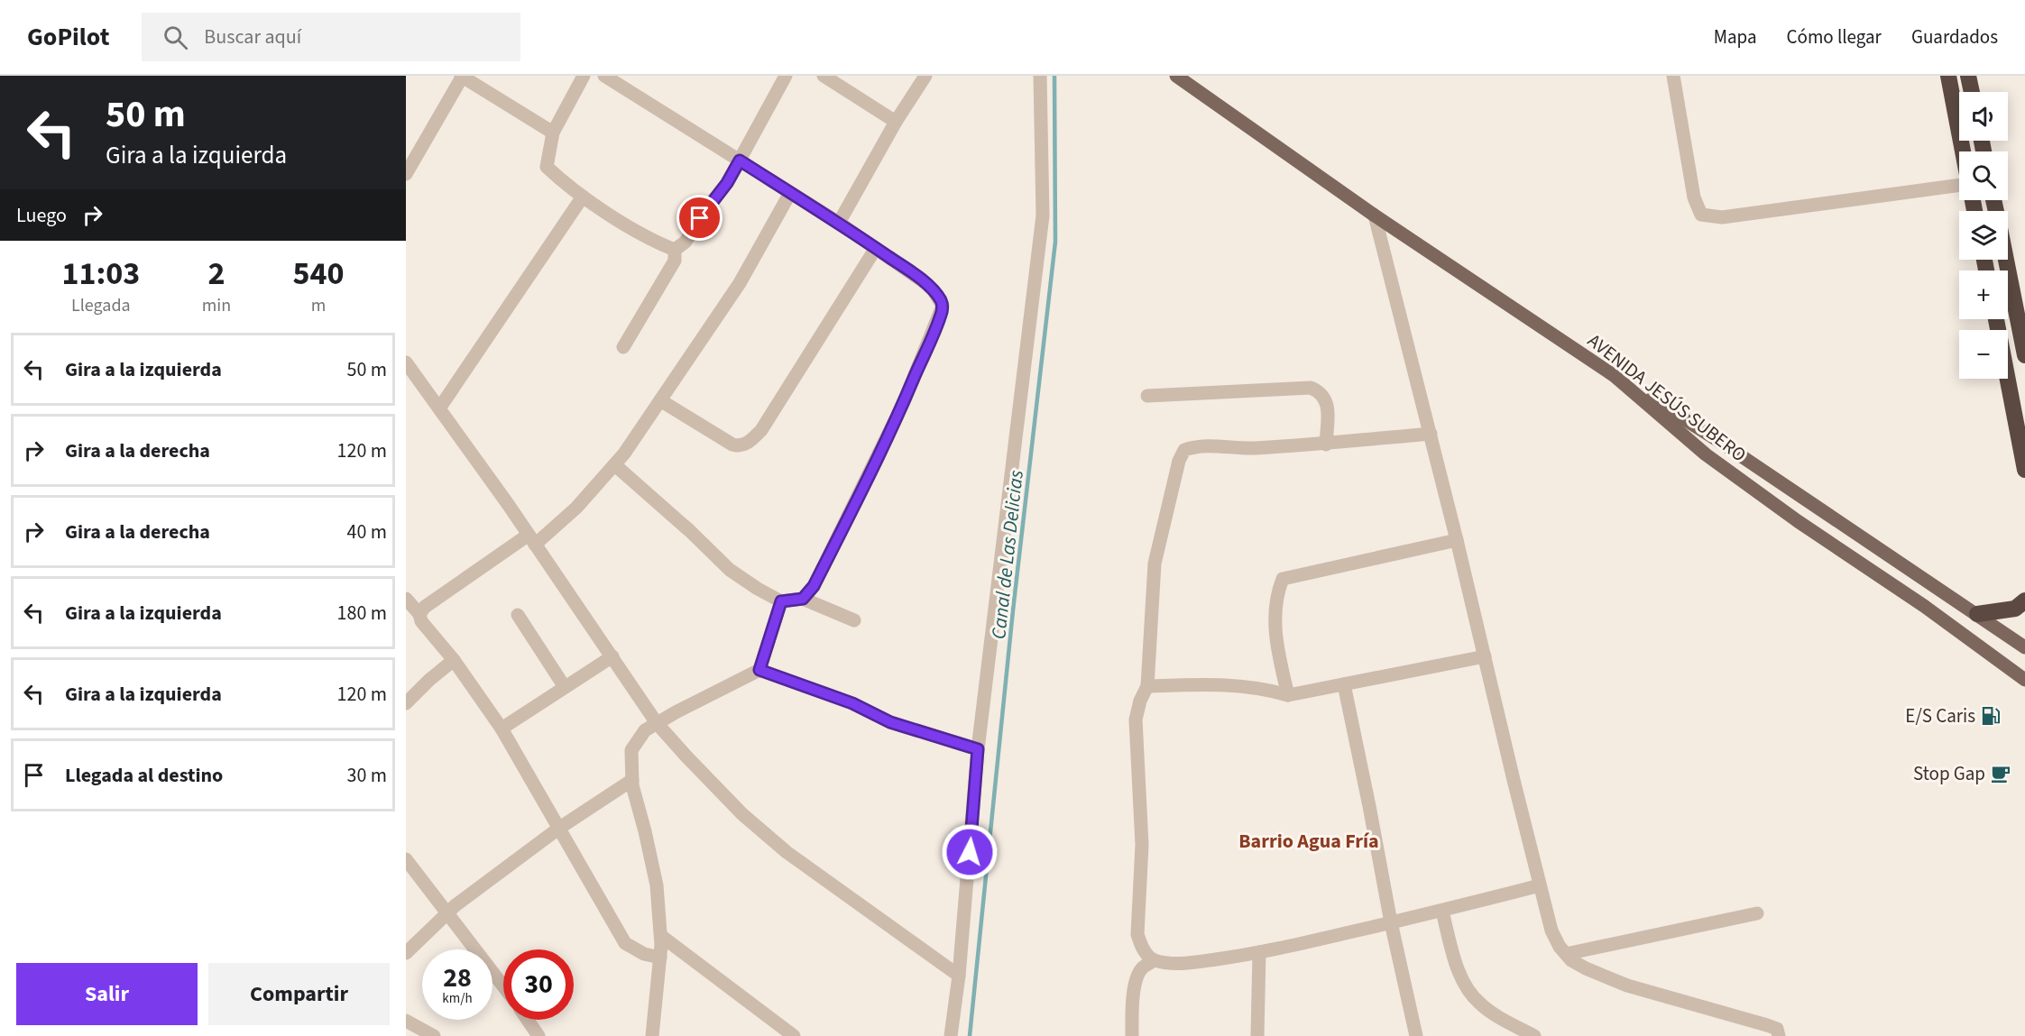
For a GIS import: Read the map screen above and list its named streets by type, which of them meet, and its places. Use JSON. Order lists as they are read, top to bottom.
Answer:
{
  "streets": {
    "main road": ["AVENIDA JESÚS SUBERO"]
  },
  "districts": ["Barrio Agua Fría"],
  "water": ["Canal de Las Delicias"],
  "places": {
    "fuel station": ["E/S Caris"],
    "cafe": ["Stop Gap"]
  },
  "page": {
    "header": "GoPilot",
    "search": "Buscar aquí",
    "nav": ["Mapa", "Cómo llegar", "Guardados"],
    "turn": ["50 m", "Gira a la izquierda"],
    "map_buttons": ["+", "−"],
    "then": "Luego",
    "eta": [
      "11:03",
      "Llegada",
      "2",
      "min",
      "540",
      "m"
    ],
    "list": [
      {
        "name": "Gira a la izquierda",
        "value": "50 m"
      },
      {
        "name": "Gira a la derecha",
        "value": "120 m"
      },
      {
        "name": "Gira a la derecha",
        "value": "40 m"
      },
      {
        "name": "Gira a la izquierda",
        "value": "180 m"
      },
      {
        "name": "Gira a la izquierda",
        "value": "120 m"
      },
      {
        "name": "Llegada al destino",
        "value": "30 m"
      }
    ],
    "speed": "28 km/h",
    "limit": "30",
    "buttons": ["Salir", "Compartir"]
  }
}
